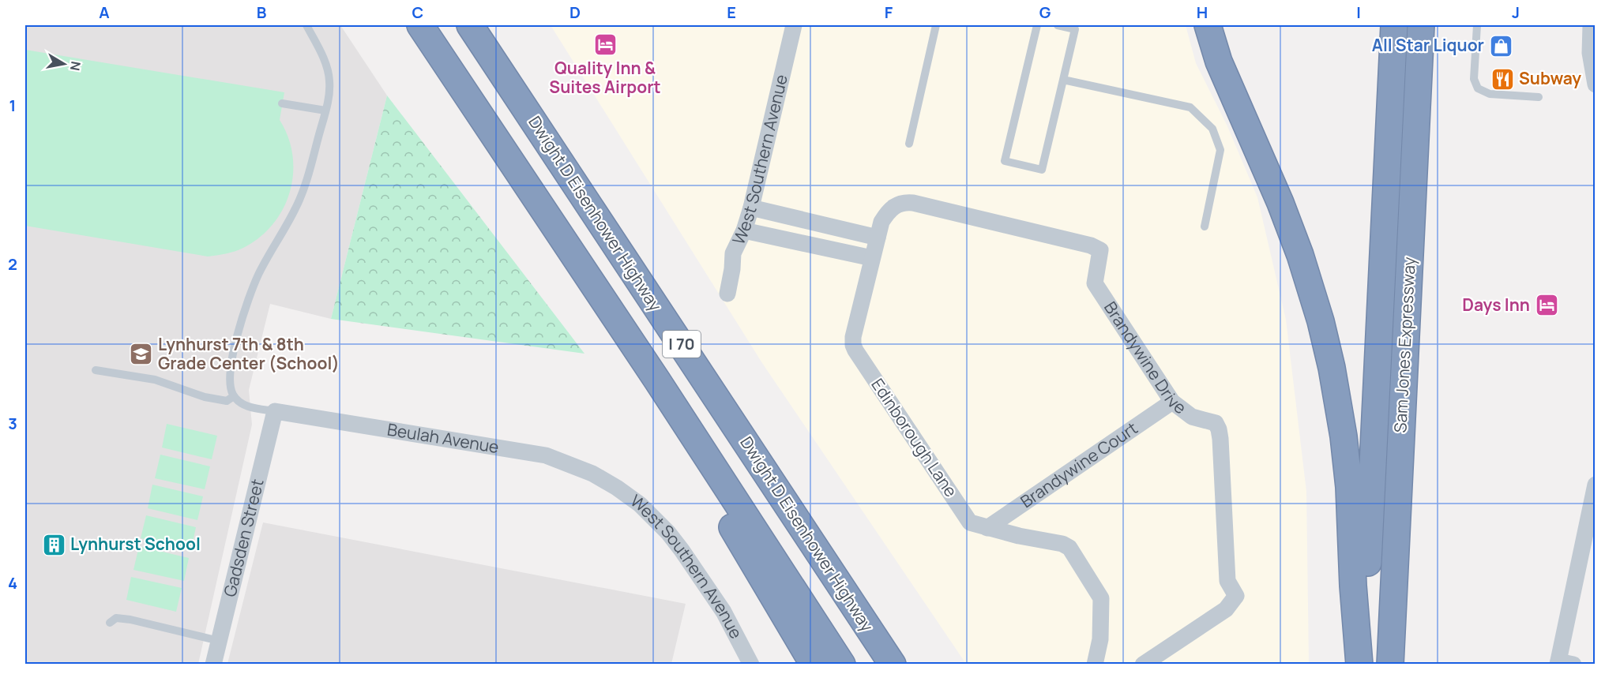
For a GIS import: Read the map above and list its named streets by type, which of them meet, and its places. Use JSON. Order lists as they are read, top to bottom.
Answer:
{
  "streets": {
    "highway": ["Dwight D Eisenhower Highway", "I 70", "Sam Jones Expressway"],
    "street": [
      "West Southern Avenue",
      "Brandywine Drive",
      "Edinborough Lane",
      "Beulah Avenue",
      "Brandywine Court",
      "Gadsden Street"
    ]
  },
  "crossings": [
    ["West Southern Avenue", "Beulah Avenue"],
    ["Brandywine Drive", "Edinborough Lane"],
    ["Brandywine Drive", "Brandywine Court"],
    ["Edinborough Lane", "Brandywine Court"],
    ["Beulah Avenue", "Gadsden Street"]
  ],
  "places": {
    "hotel": ["Quality Inn & Suites Airport", "Days Inn"],
    "shop": ["All Star Liquor"],
    "restaurant": ["Subway"],
    "school or university": ["Lynhurst 7th & 8th Grade Center (School)"],
    "building": ["Lynhurst School"]
  },
  "north": "right",
  "grid": {
    "columns": [
      "A",
      "B",
      "C",
      "D",
      "E",
      "F",
      "G",
      "H",
      "I",
      "J"
    ],
    "rows": [
      "1",
      "2",
      "3",
      "4"
    ]
  }
}
